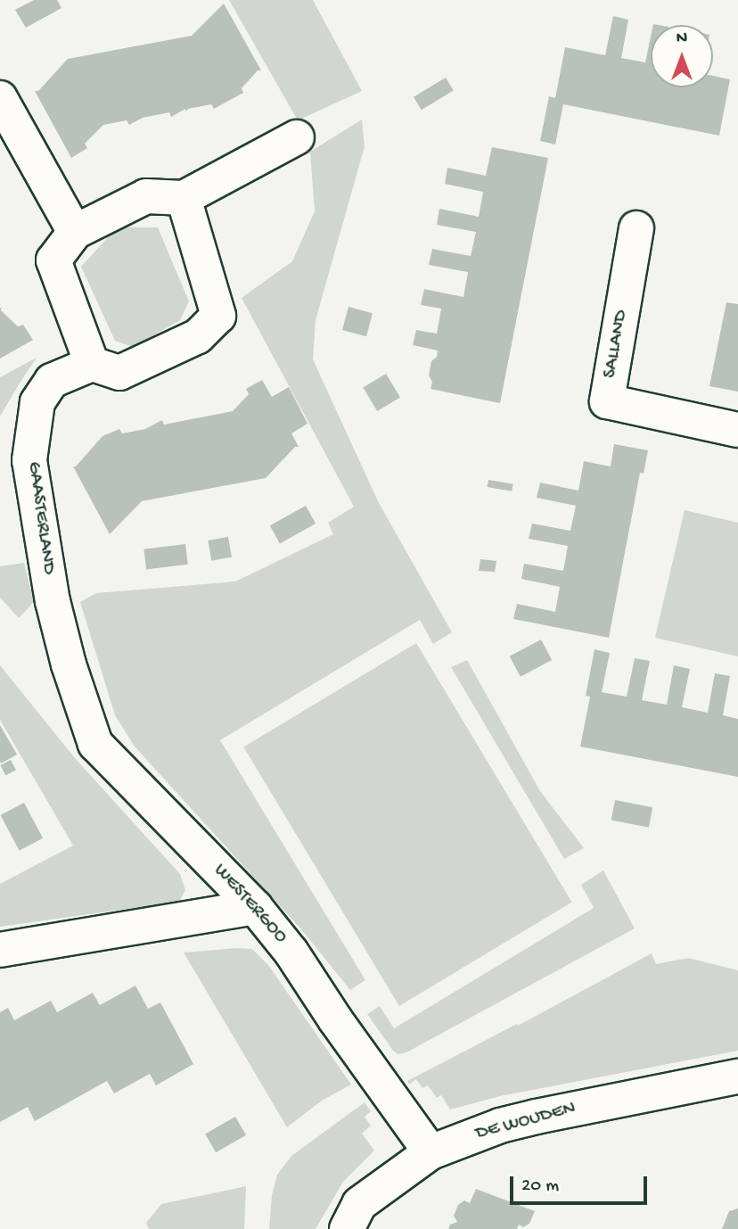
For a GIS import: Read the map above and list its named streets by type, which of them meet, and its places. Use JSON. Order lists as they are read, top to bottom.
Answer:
{
  "streets": {
    "street": [
      "SALLAND",
      "GAASTERLAND",
      "WESTERGOO",
      "DE WOUDEN"
    ]
  },
  "crossings": [
    ["GAASTERLAND", "WESTERGOO"],
    ["WESTERGOO", "DE WOUDEN"]
  ],
  "scale_bar": "20 m",
  "north": "top"
}
